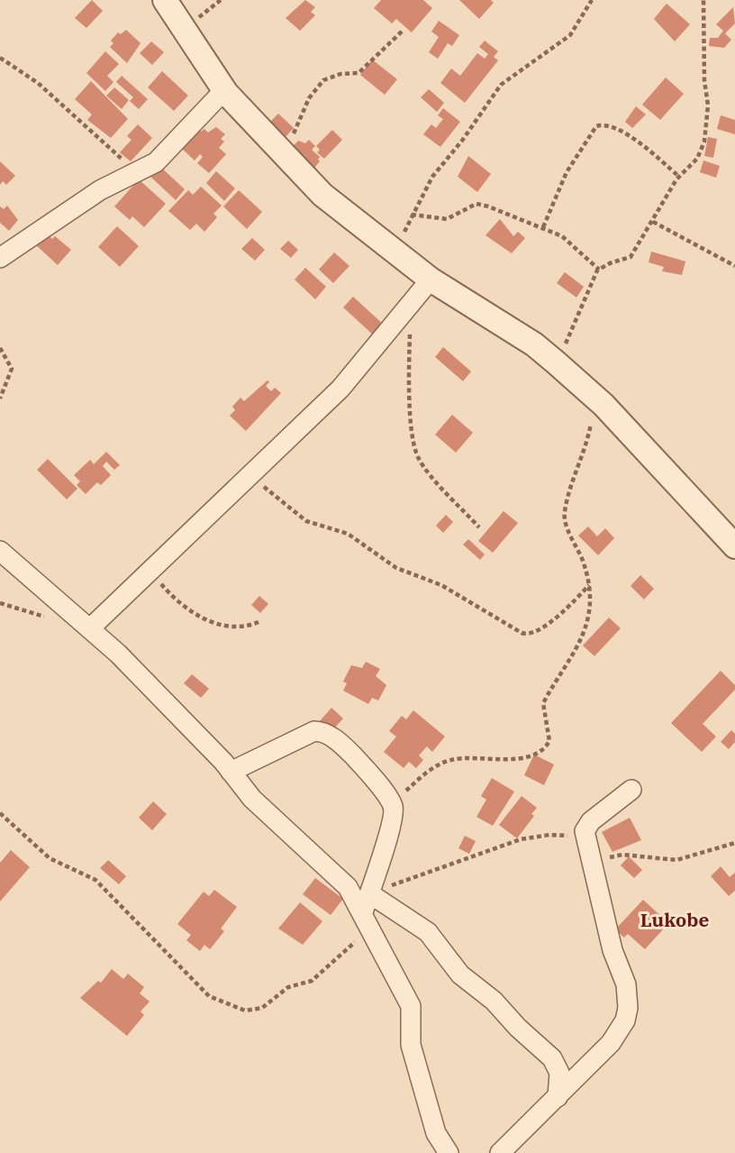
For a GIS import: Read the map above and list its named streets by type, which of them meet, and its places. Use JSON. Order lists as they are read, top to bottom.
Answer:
{
  "districts": ["Lukobe"]
}
